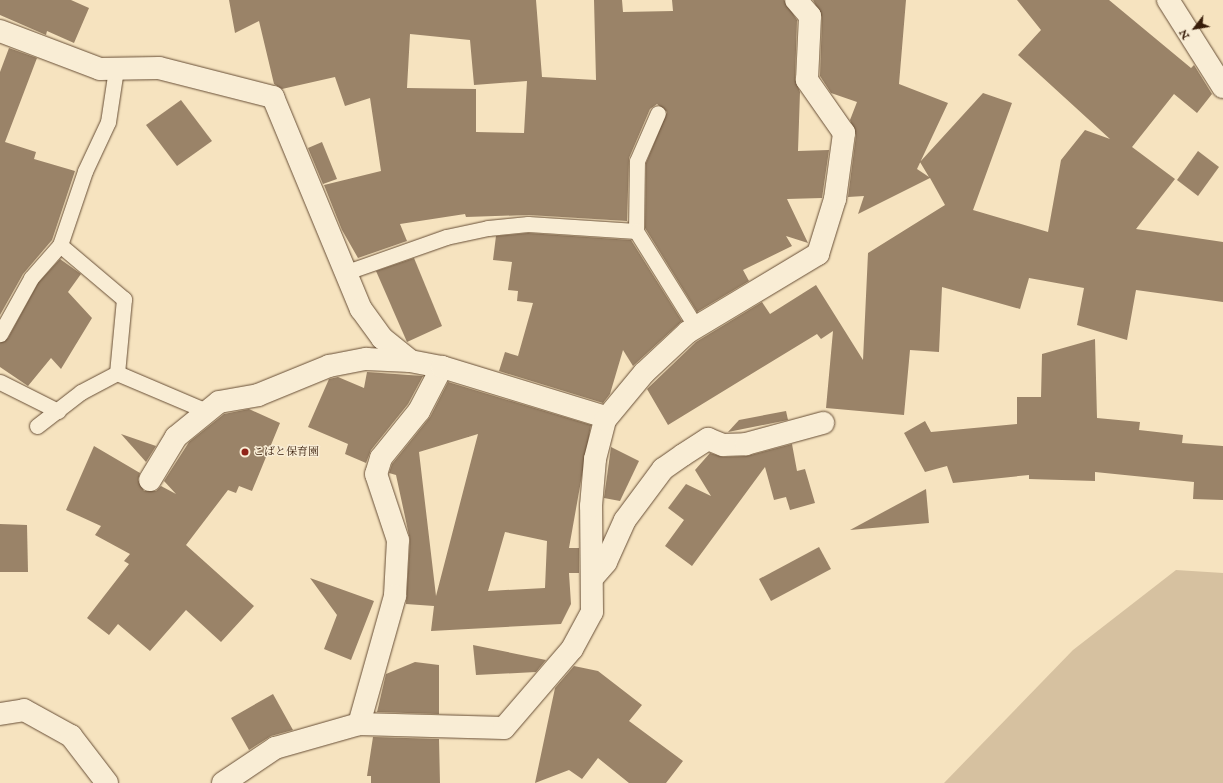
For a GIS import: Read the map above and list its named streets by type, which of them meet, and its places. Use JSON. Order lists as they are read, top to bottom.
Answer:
{
  "places": ["こばと保育園"],
  "north": "bottom left"
}
